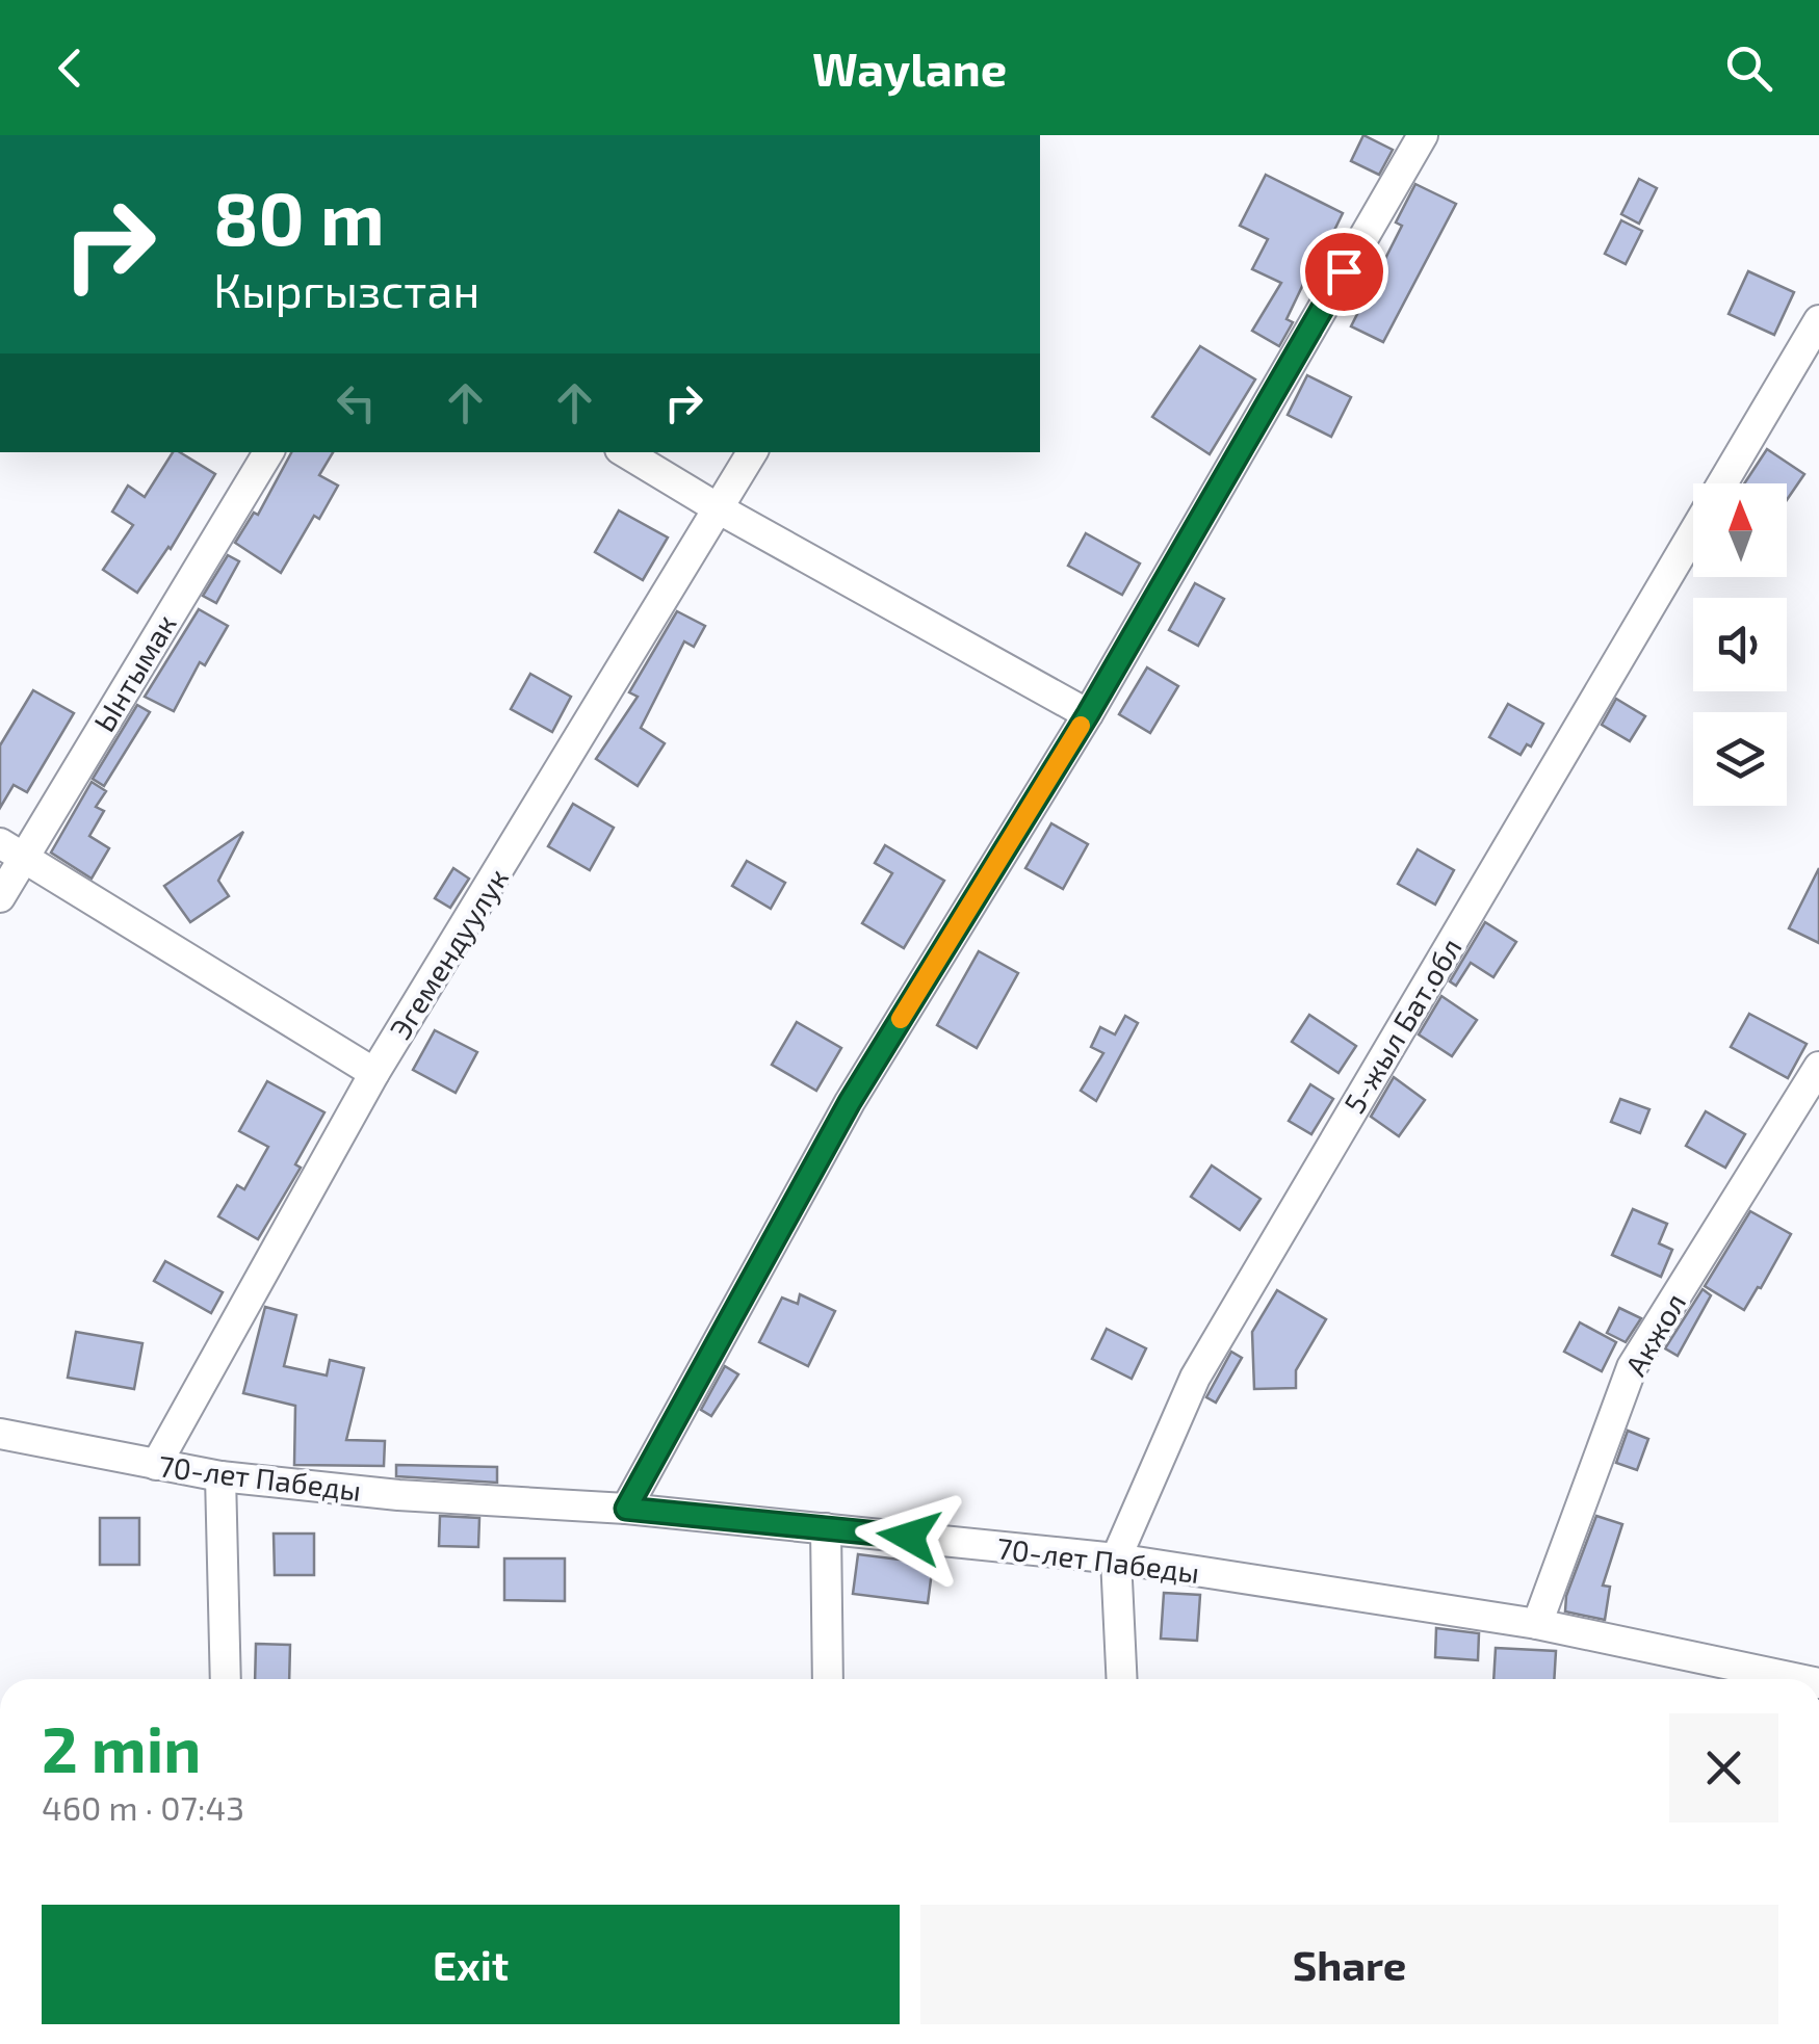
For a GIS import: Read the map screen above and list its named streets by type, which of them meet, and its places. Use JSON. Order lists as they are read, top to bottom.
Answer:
{
  "streets": {
    "street": [
      "Ынтымак",
      "Эгемендуулук",
      "5-жыл Бат.обл",
      "Акжол",
      "70-лет Пабеды"
    ]
  },
  "crossings": [
    ["Эгемендуулук", "70-лет Пабеды"],
    ["5-жыл Бат.обл", "70-лет Пабеды"],
    ["Акжол", "70-лет Пабеды"]
  ],
  "north": "top",
  "page": {
    "header": "Waylane",
    "turn": ["80 m", "Кыргызстан"],
    "heading": ["2 min", "460 m · 07:43"],
    "buttons": ["Exit", "Share"]
  }
}
